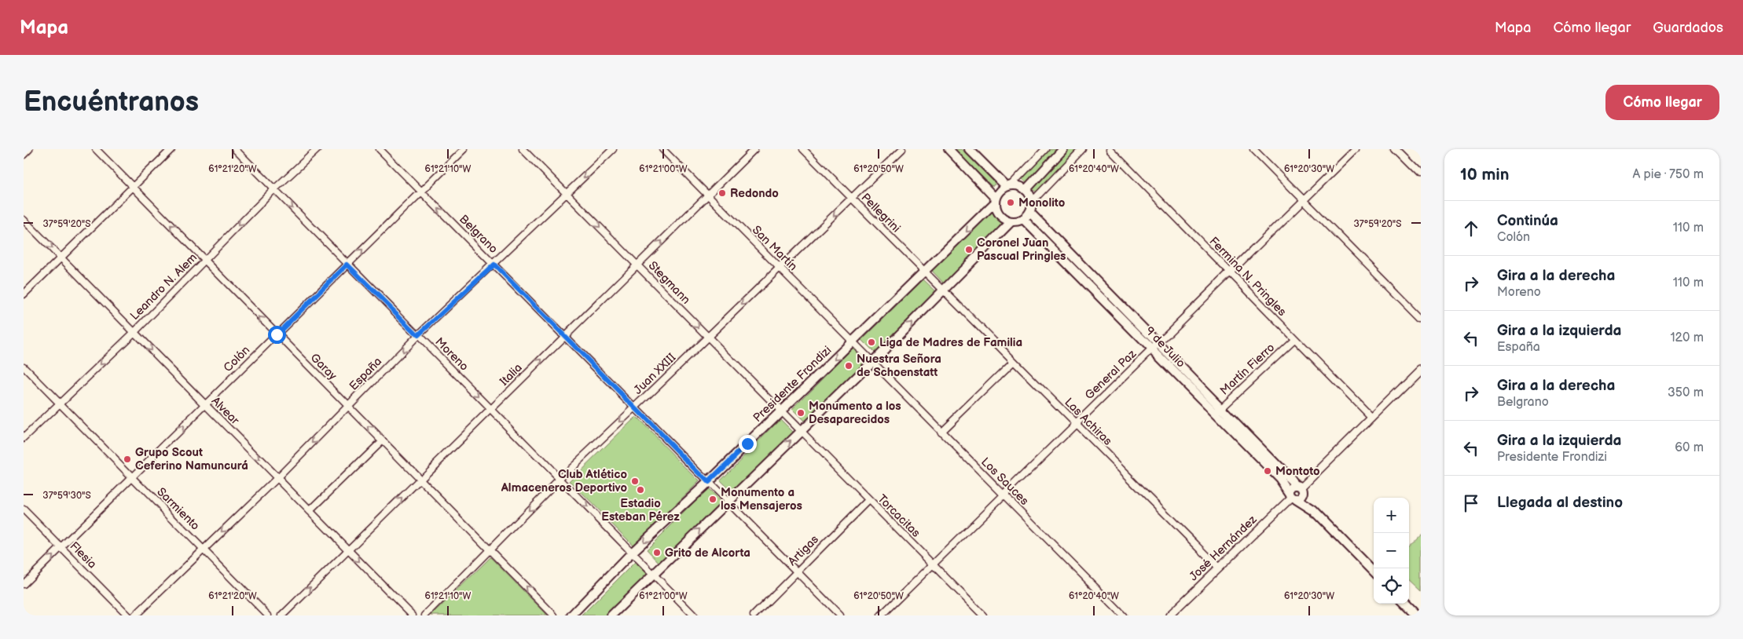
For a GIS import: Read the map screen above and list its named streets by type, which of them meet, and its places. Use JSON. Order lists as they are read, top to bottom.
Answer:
{
  "streets": {
    "main road": ["9 de Julio", "Presidente Frondizi"],
    "street": [
      "Pellegrini",
      "Belgrano",
      "San Martín",
      "Fermina N. Pringles",
      "Stegmann",
      "Leandro N. Alem",
      "Moreno",
      "Colón",
      "Garay",
      "Martín Fierro",
      "España",
      "Juan XXIII",
      "Italia",
      "General Paz",
      "Alvear",
      "Las Achiras",
      "Los Sauces",
      "Sarmiento",
      "Torcacitas",
      "José Hernández",
      "Artigas",
      "Flesia"
    ]
  },
  "crossings": [
    ["Pellegrini", "Juan XXIII"],
    ["Pellegrini", "Presidente Frondizi"],
    ["Pellegrini", "Las Achiras"],
    ["Belgrano", "Colón"],
    ["Belgrano", "España"],
    ["Belgrano", "Juan XXIII"],
    ["Belgrano", "Italia"],
    ["Belgrano", "Presidente Frondizi"],
    ["Belgrano", "Artigas"],
    ["San Martín", "Juan XXIII"],
    ["San Martín", "Italia"],
    ["San Martín", "Presidente Frondizi"],
    ["San Martín", "Los Sauces"],
    ["Fermina N. Pringles", "Martín Fierro"],
    ["Fermina N. Pringles", "General Paz"],
    ["Stegmann", "España"],
    ["Stegmann", "Juan XXIII"],
    ["Stegmann", "Italia"],
    ["Stegmann", "Presidente Frondizi"],
    ["Stegmann", "Torcacitas"],
    ["Leandro N. Alem", "Moreno"],
    ["Leandro N. Alem", "Garay"],
    ["Leandro N. Alem", "Alvear"],
    ["Leandro N. Alem", "Sarmiento"],
    ["9 de Julio", "Martín Fierro"],
    ["9 de Julio", "General Paz"],
    ["9 de Julio", "Presidente Frondizi"],
    ["9 de Julio", "José Hernández"],
    ["Moreno", "Colón"],
    ["Moreno", "España"],
    ["Moreno", "Juan XXIII"],
    ["Moreno", "Italia"],
    ["Moreno", "Presidente Frondizi"],
    ["Colón", "Garay"],
    ["Colón", "Alvear"],
    ["Colón", "Sarmiento"],
    ["Colón", "Flesia"],
    ["Garay", "España"],
    ["Garay", "Juan XXIII"],
    ["Garay", "Italia"],
    ["España", "Alvear"],
    ["España", "Sarmiento"],
    ["Italia", "Alvear"],
    ["General Paz", "Las Achiras"],
    ["General Paz", "Los Sauces"],
    ["General Paz", "Torcacitas"],
    ["Las Achiras", "José Hernández"],
    ["Torcacitas", "Artigas"]
  ],
  "one_way": [
    "Stegmann",
    "Leandro N. Alem",
    "Moreno",
    "Colón",
    "Garay",
    "España",
    "Juan XXIII",
    "Italia",
    "Alvear"
  ],
  "places": [
    "Redondo",
    "Monolito",
    "Coronel Juan Pascual Pringles",
    "Liga de Madres de Familia",
    "Nuestra Señora de Schoenstatt",
    "Monumento a los Desaparecidos",
    "Grupo Scout Ceferino Namuncurá",
    "Montoto",
    "Club Atlético Almaceneros Deportivo",
    "Estadio Esteban Pérez",
    "Monumento a los Mensajeros",
    "Grito de Alcorta"
  ],
  "page": {
    "header": "Mapa",
    "nav": ["Mapa", "Cómo llegar", "Guardados"],
    "buttons": "Cómo llegar",
    "title": "Encuéntranos",
    "heading": ["10 min", "A pie · 750 m"],
    "list": [
      ["Continúa", "Colón", "110 m"],
      ["Gira a la derecha", "Moreno", "110 m"],
      ["Gira a la izquierda", "España", "120 m"],
      ["Gira a la derecha", "Belgrano", "350 m"],
      ["Gira a la izquierda", "Presidente Frondizi", "60 m"],
      "Llegada al destino"
    ],
    "map_buttons": ["+", "−"]
  },
  "coordinates": [
    "61°21'20\"W",
    "61°21'10\"W",
    "61°21'00\"W",
    "61°20'50\"W",
    "61°20'40\"W",
    "61°20'30\"W",
    "37°59'20\"S",
    "37°59'30\"S"
  ]
}
